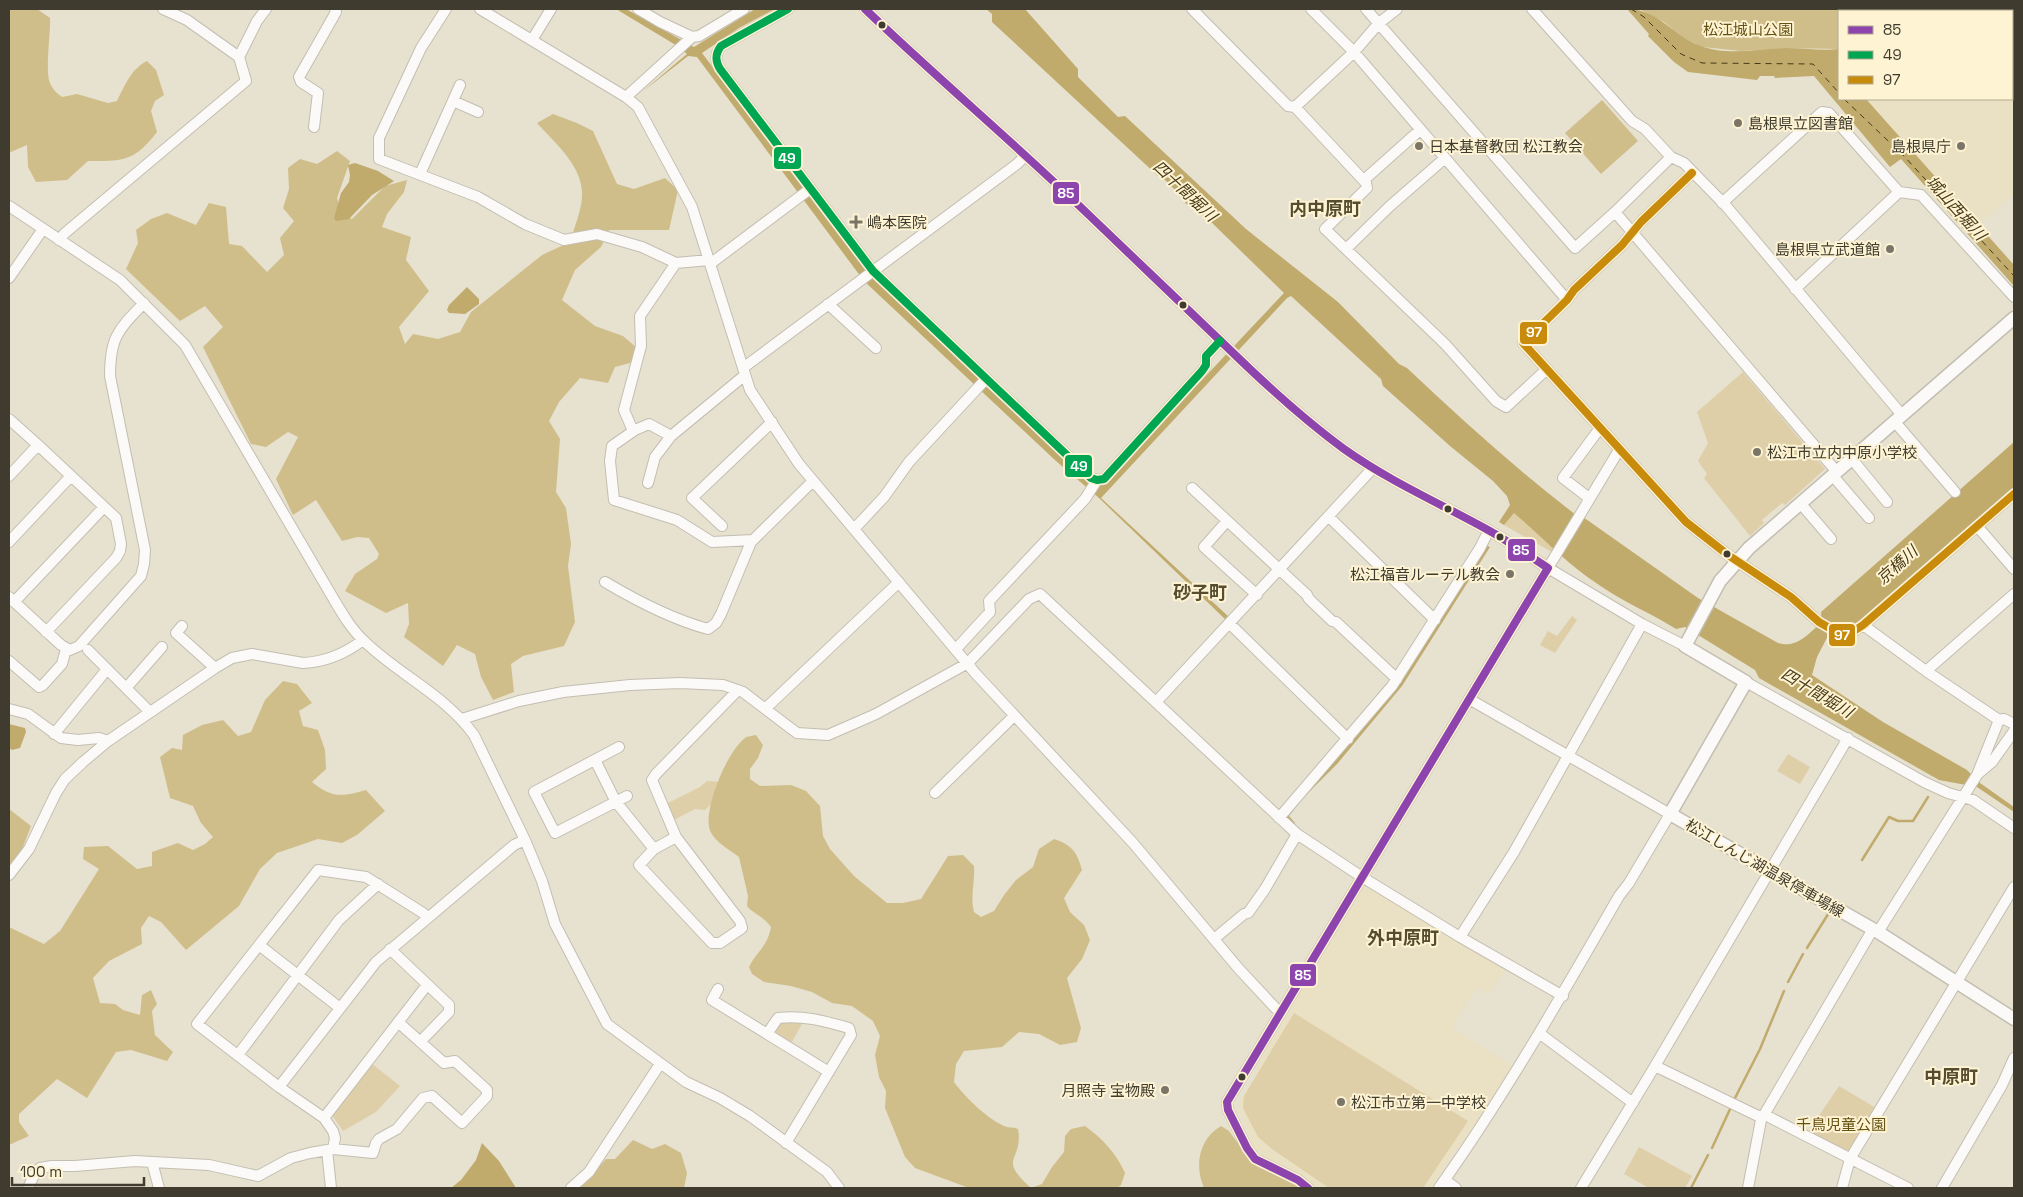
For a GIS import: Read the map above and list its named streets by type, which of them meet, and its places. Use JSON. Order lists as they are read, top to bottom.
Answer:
{
  "streets": {
    "main road": ["松江しんじ湖温泉停車場線"]
  },
  "districts": [
    "内中原町",
    "砂子町",
    "外中原町",
    "中原町"
  ],
  "water": ["四十間堀川", "城山西堀川", "京橋川"],
  "parks": ["松江城山公園", "千鳥児童公園"],
  "places": {
    "other": [
      "島根県立図書館",
      "日本基督教団 松江教会",
      "島根県庁",
      "島根県立武道館",
      "松江市立内中原小学校",
      "松江福音ルーテル教会",
      "月照寺 宝物殿",
      "松江市立第一中学校"
    ],
    "health": ["嶋本医院"]
  },
  "lines": ["transit line 85", "transit line 49", "transit line 97"],
  "legend": ["85", "49", "97"],
  "scale_bar": "100 m"
}
